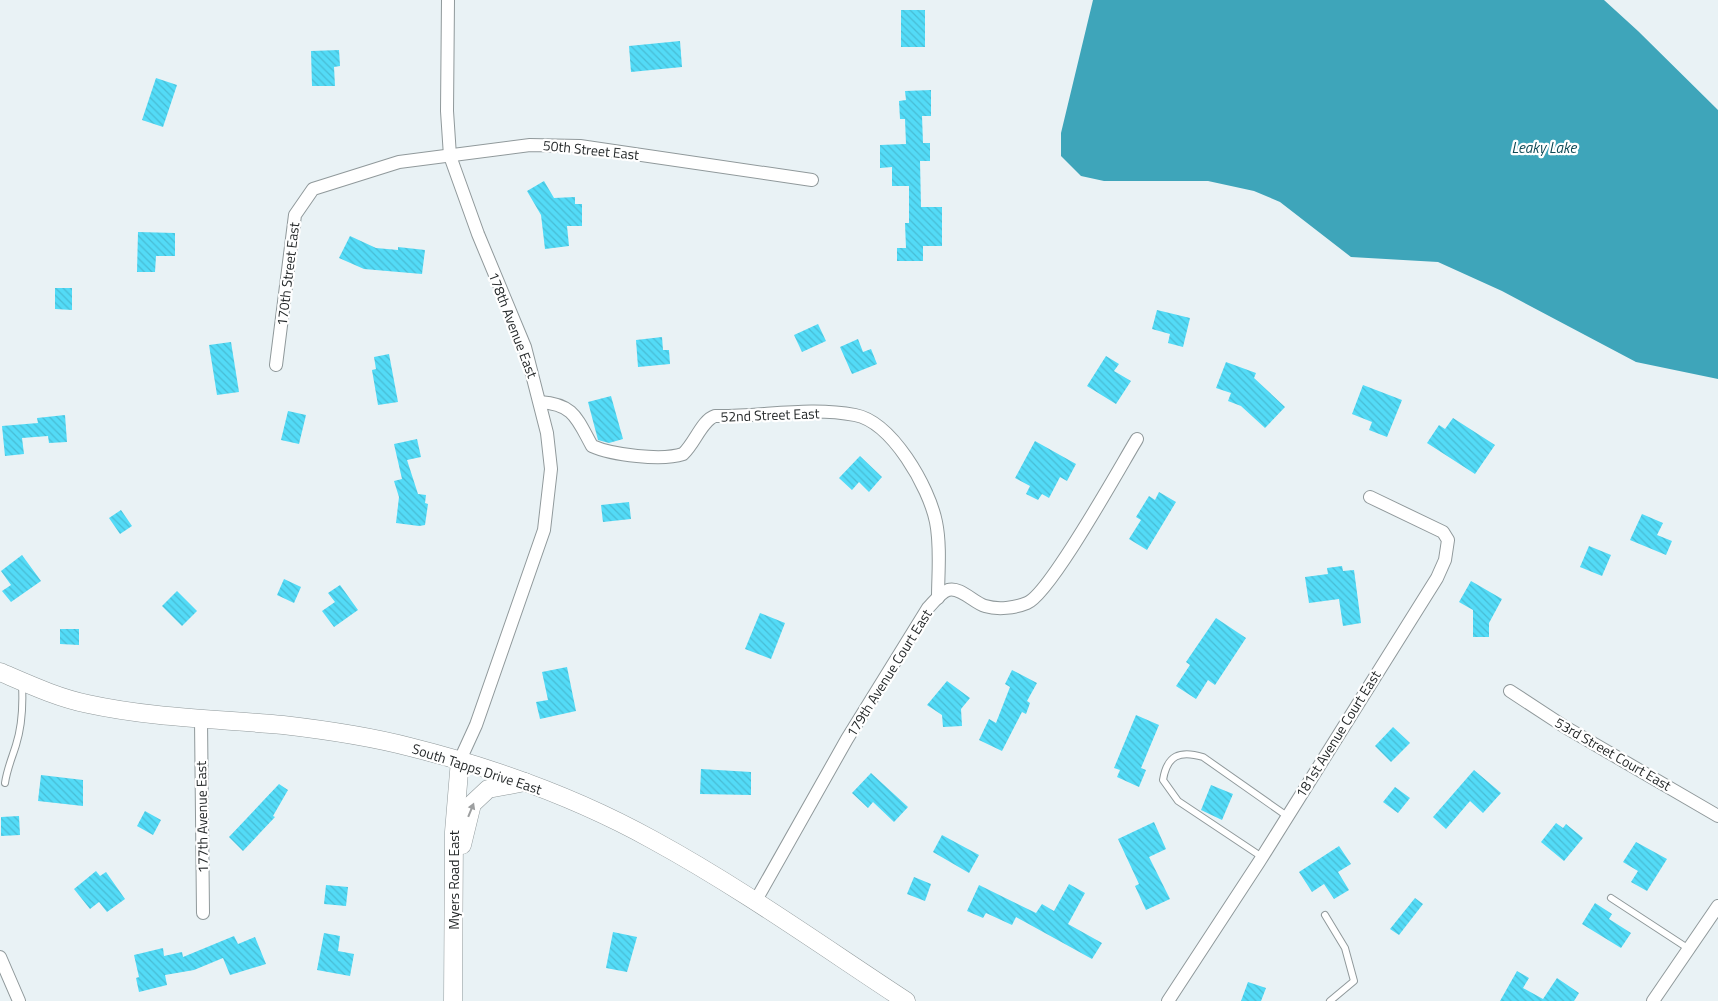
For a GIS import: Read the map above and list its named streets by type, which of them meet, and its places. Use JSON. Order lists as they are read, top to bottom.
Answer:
{
  "streets": {
    "street": [
      "50th Street East",
      "170th Street East",
      "178th Avenue East",
      "52nd Street East",
      "179th Avenue Court East",
      "181st Avenue Court East",
      "53rd Street Court East",
      "South Tapps Drive East",
      "177th Avenue East",
      "Myers Road East"
    ]
  },
  "crossings": [
    ["50th Street East", "170th Street East"],
    ["50th Street East", "178th Avenue East"],
    ["178th Avenue East", "52nd Street East"],
    ["178th Avenue East", "South Tapps Drive East"],
    ["178th Avenue East", "Myers Road East"],
    ["52nd Street East", "179th Avenue Court East"],
    ["179th Avenue Court East", "South Tapps Drive East"],
    ["South Tapps Drive East", "177th Avenue East"],
    ["South Tapps Drive East", "Myers Road East"]
  ],
  "water": ["Leaky Lake"]
}
